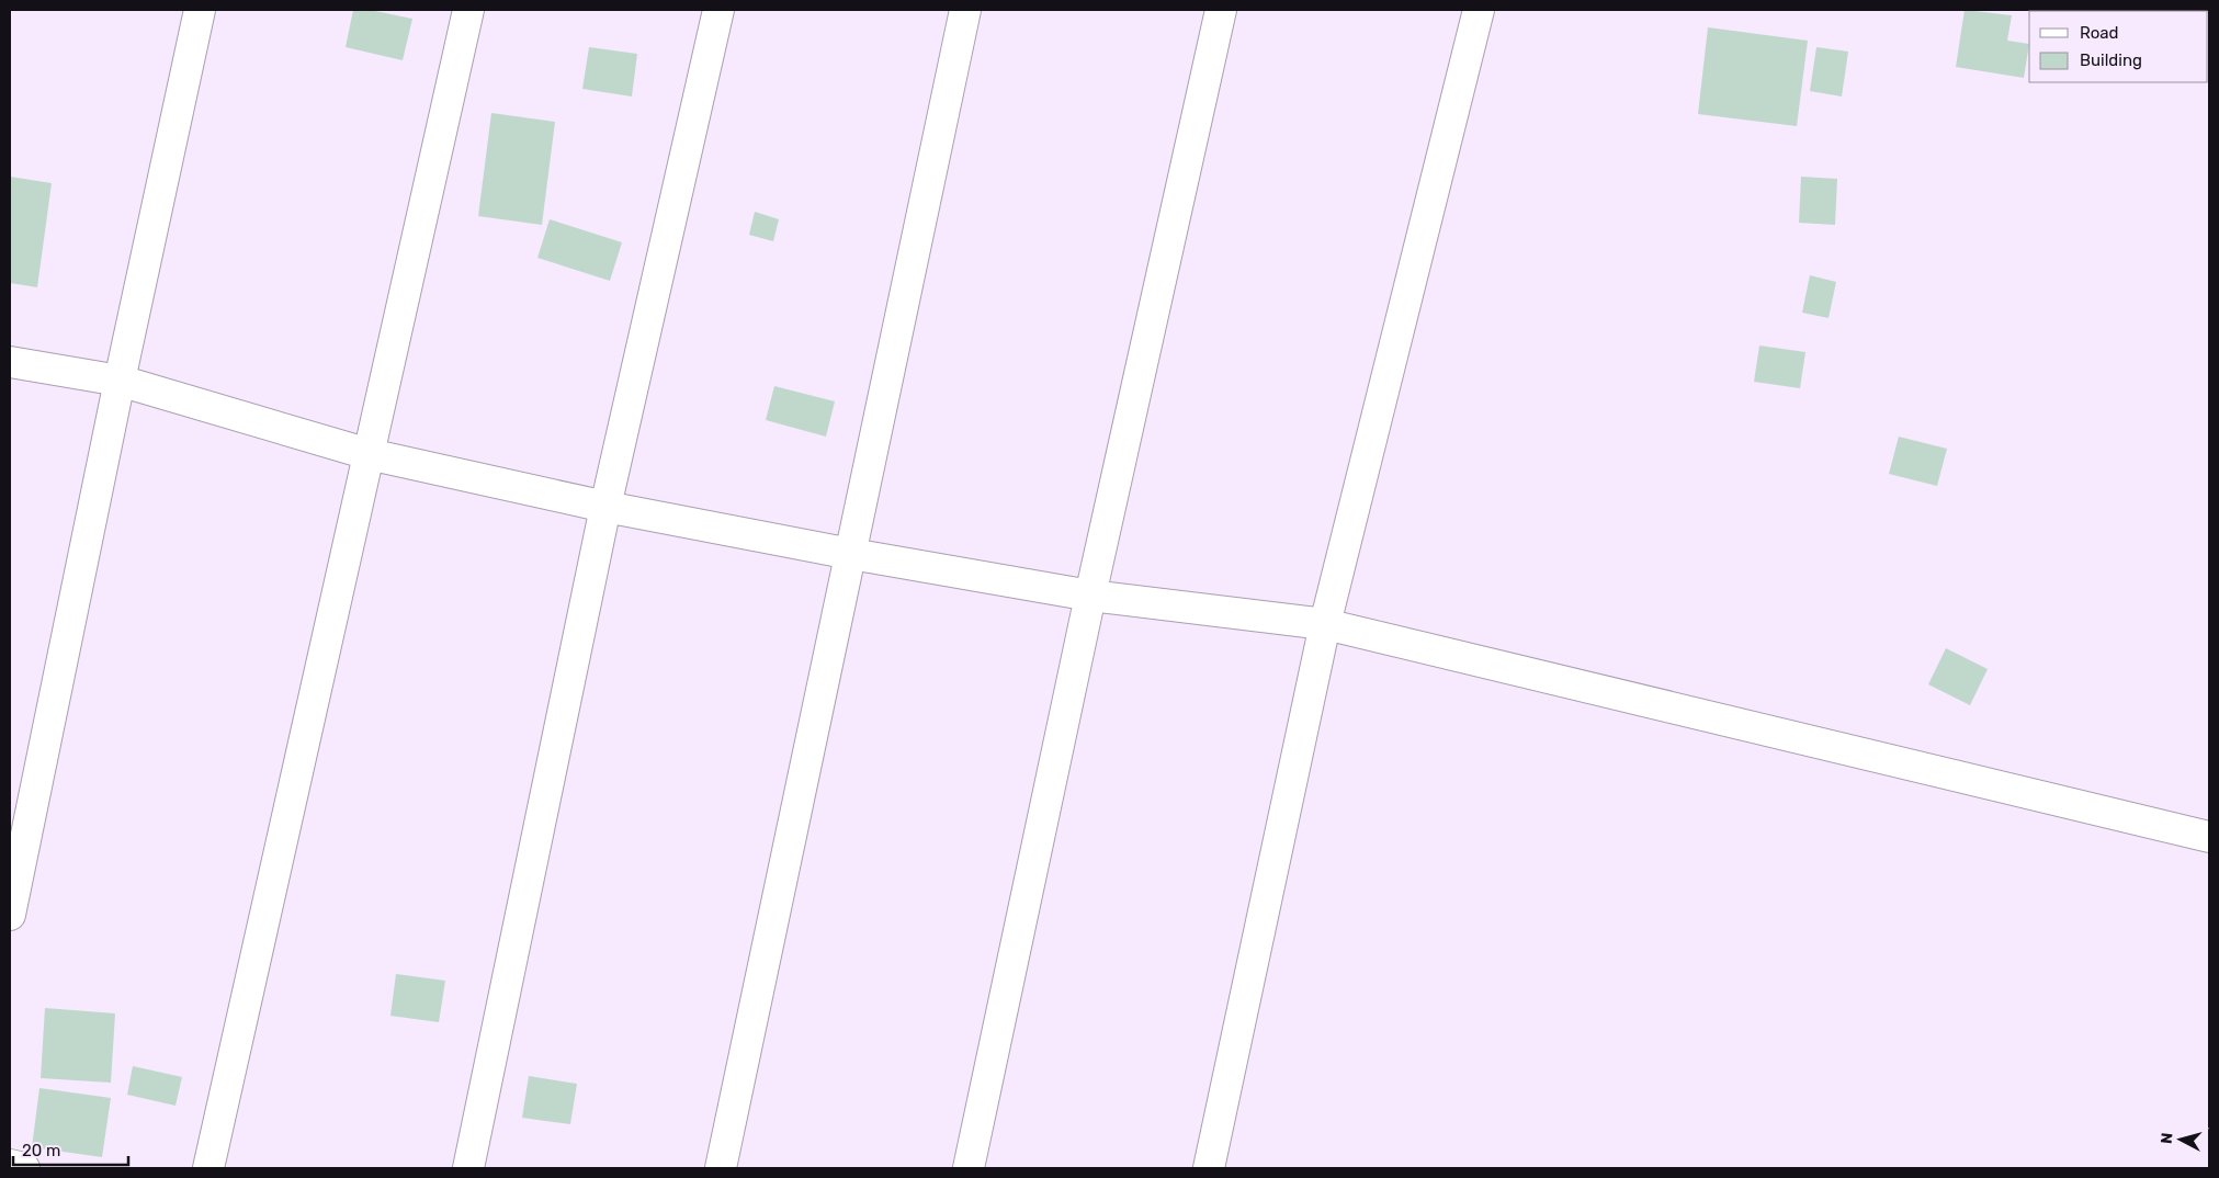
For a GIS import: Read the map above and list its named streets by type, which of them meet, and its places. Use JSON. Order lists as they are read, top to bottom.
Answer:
{
  "legend": ["Road", "Building"],
  "scale_bar": "20 m",
  "north": "left"
}
